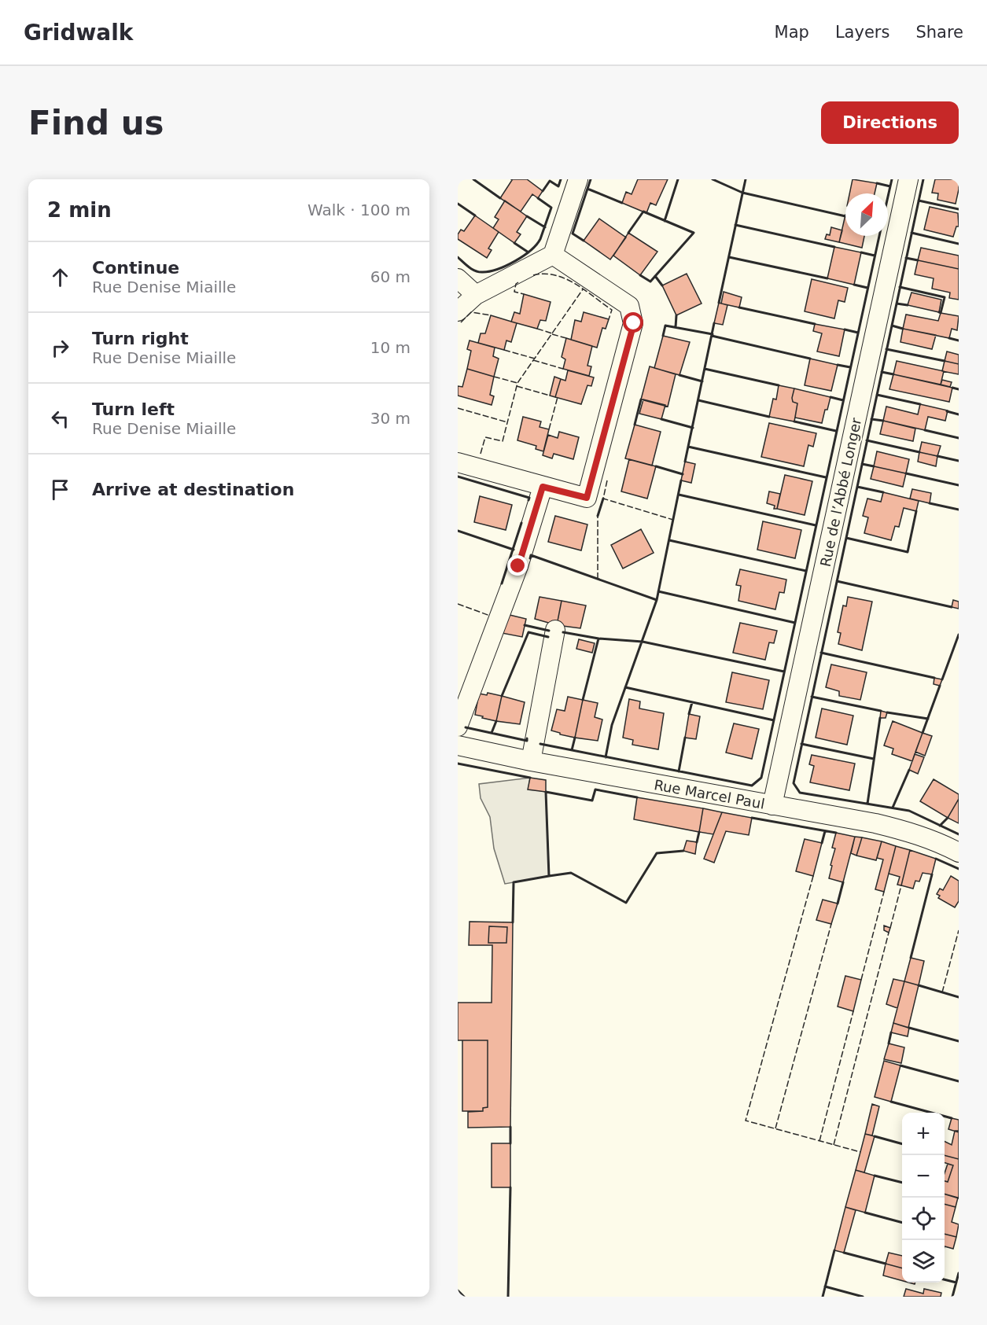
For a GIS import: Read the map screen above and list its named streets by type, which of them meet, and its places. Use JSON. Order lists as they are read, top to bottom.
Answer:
{
  "streets": {
    "street": ["Rue de l’Abbé Longer", "Rue Marcel Paul"]
  },
  "crossings": [
    ["Rue de l’Abbé Longer", "Rue Marcel Paul"]
  ],
  "north": "top right",
  "page": {
    "header": "Gridwalk",
    "nav": ["Map", "Layers", "Share"],
    "buttons": "Directions",
    "title": "Find us",
    "heading": ["2 min", "Walk · 100 m"],
    "list": [
      ["Continue", "Rue Denise Miaille", "60 m"],
      ["Turn right", "Rue Denise Miaille", "10 m"],
      ["Turn left", "Rue Denise Miaille", "30 m"],
      "Arrive at destination"
    ],
    "map_buttons": ["+", "−"]
  }
}
